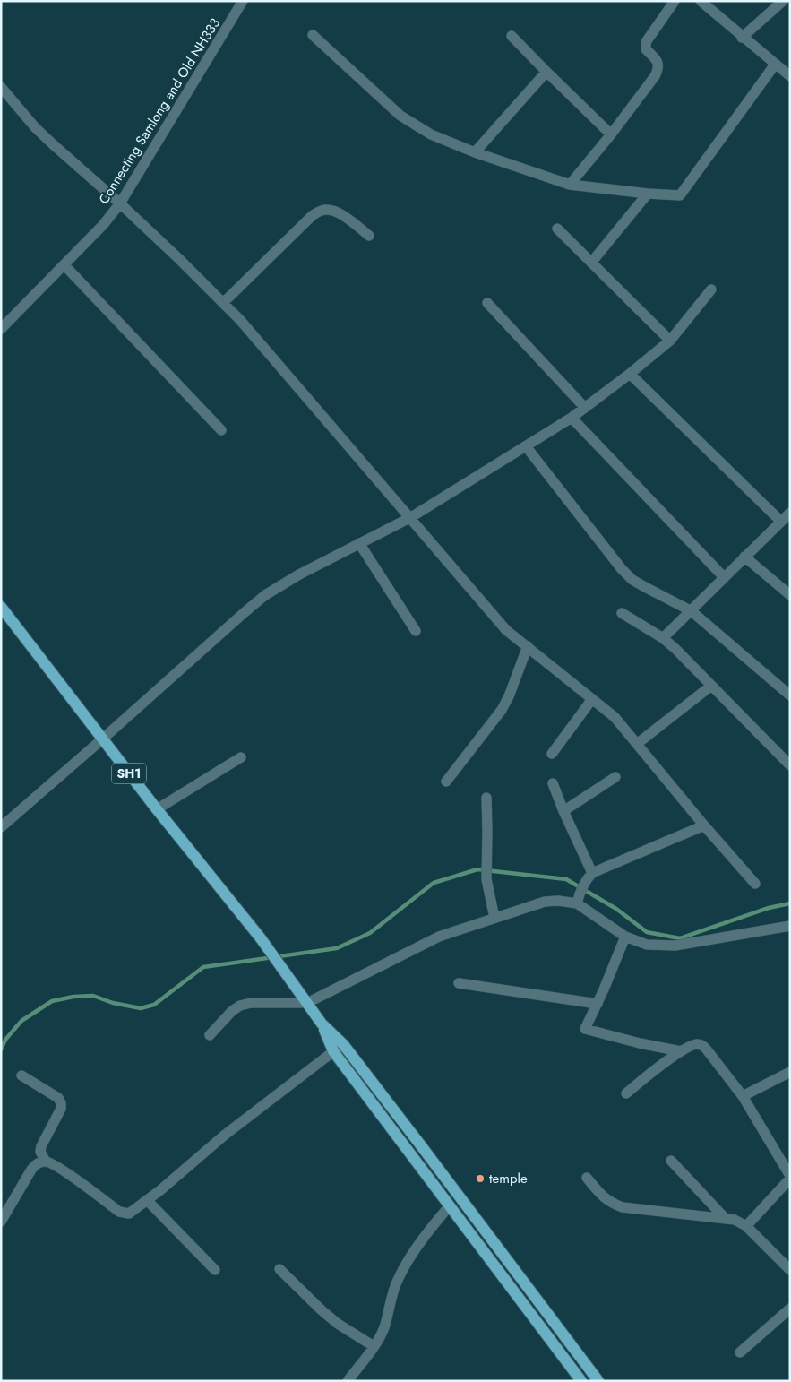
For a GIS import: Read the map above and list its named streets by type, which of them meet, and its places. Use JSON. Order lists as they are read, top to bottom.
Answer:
{
  "streets": {
    "main road": ["SH1"],
    "street": ["Connecting Samlong and Old NH333"]
  },
  "places": ["temple"]
}
